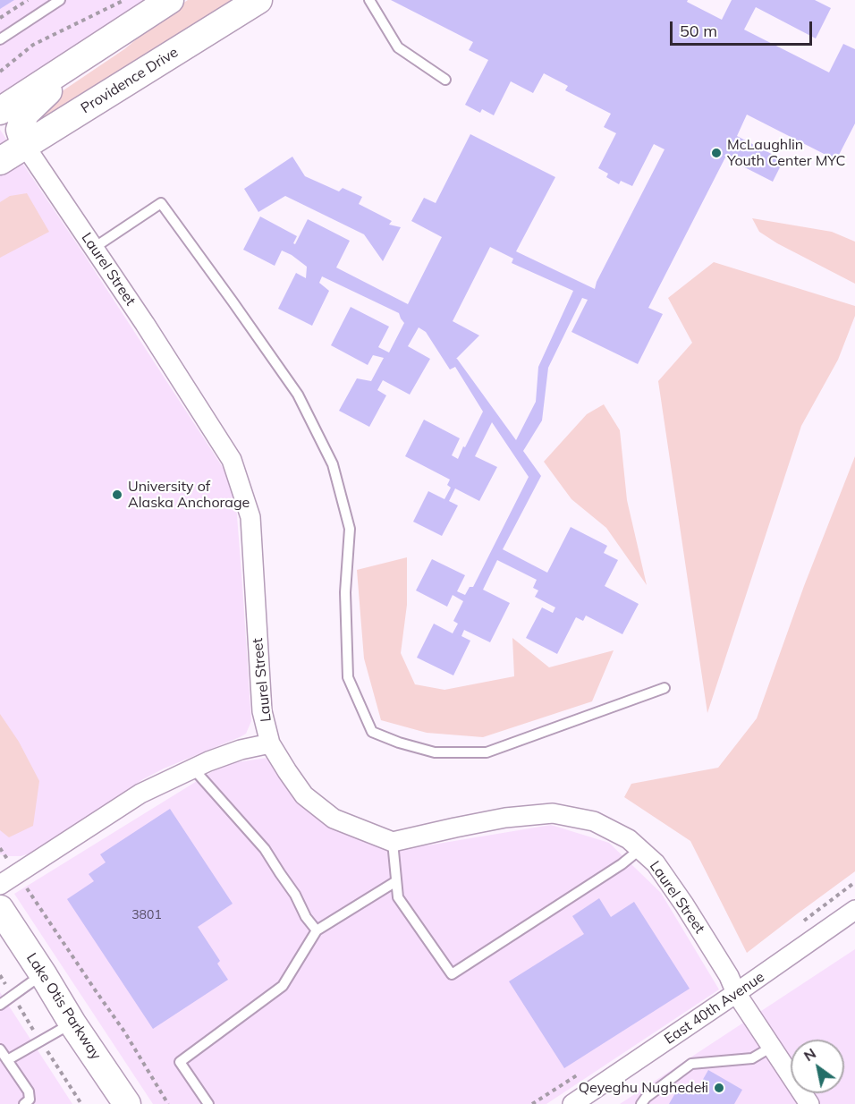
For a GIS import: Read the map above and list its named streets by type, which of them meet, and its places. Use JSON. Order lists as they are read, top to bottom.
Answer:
{
  "streets": {
    "main road": ["Providence Drive", "Lake Otis Parkway"],
    "street": ["Laurel Street", "East 40th Avenue"]
  },
  "crossings": [
    ["Providence Drive", "Laurel Street"],
    ["Laurel Street", "East 40th Avenue"]
  ],
  "places": ["McLaughlin Youth Center MYC", "University of Alaska Anchorage", "Qeyeghu Nughedełi"],
  "house_numbers": ["3801"],
  "scale_bar": "50 m",
  "north": "top left"
}
